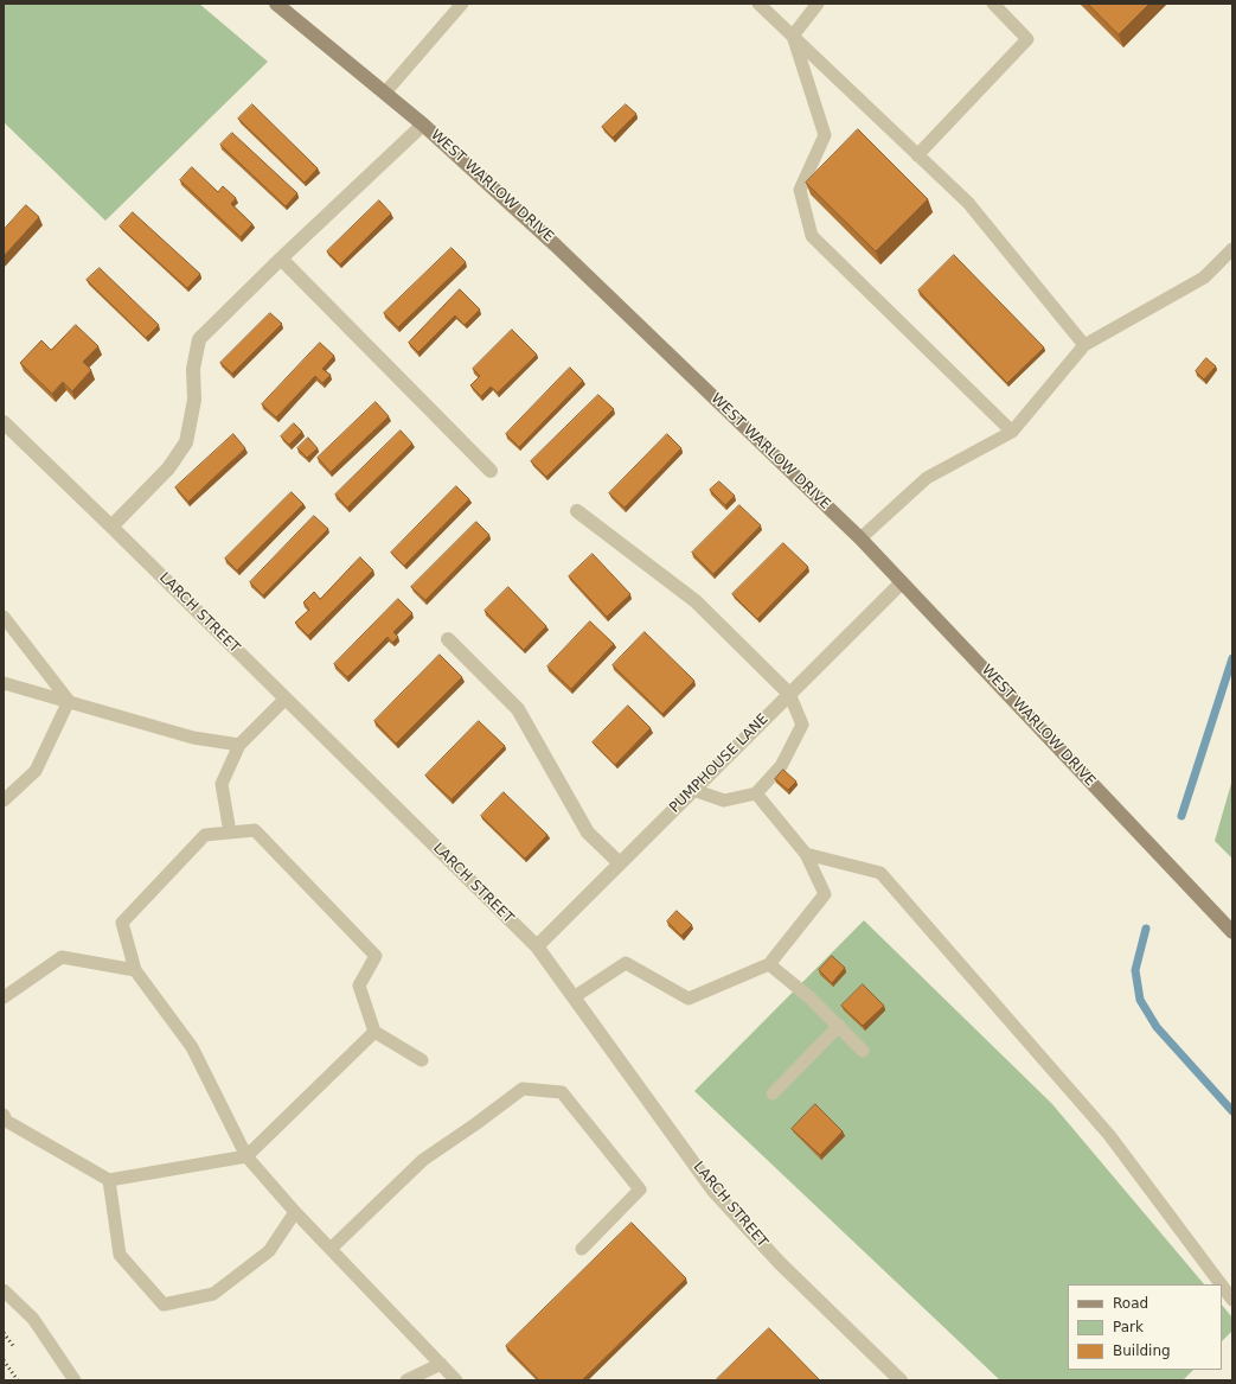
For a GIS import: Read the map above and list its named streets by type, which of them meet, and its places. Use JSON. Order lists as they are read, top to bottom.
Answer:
{
  "streets": {
    "street": ["WEST WARLOW DRIVE", "LARCH STREET", "PUMPHOUSE LANE"]
  },
  "crossings": [
    ["WEST WARLOW DRIVE", "PUMPHOUSE LANE"],
    ["LARCH STREET", "PUMPHOUSE LANE"]
  ],
  "legend": ["Road", "Park", "Building"]
}
